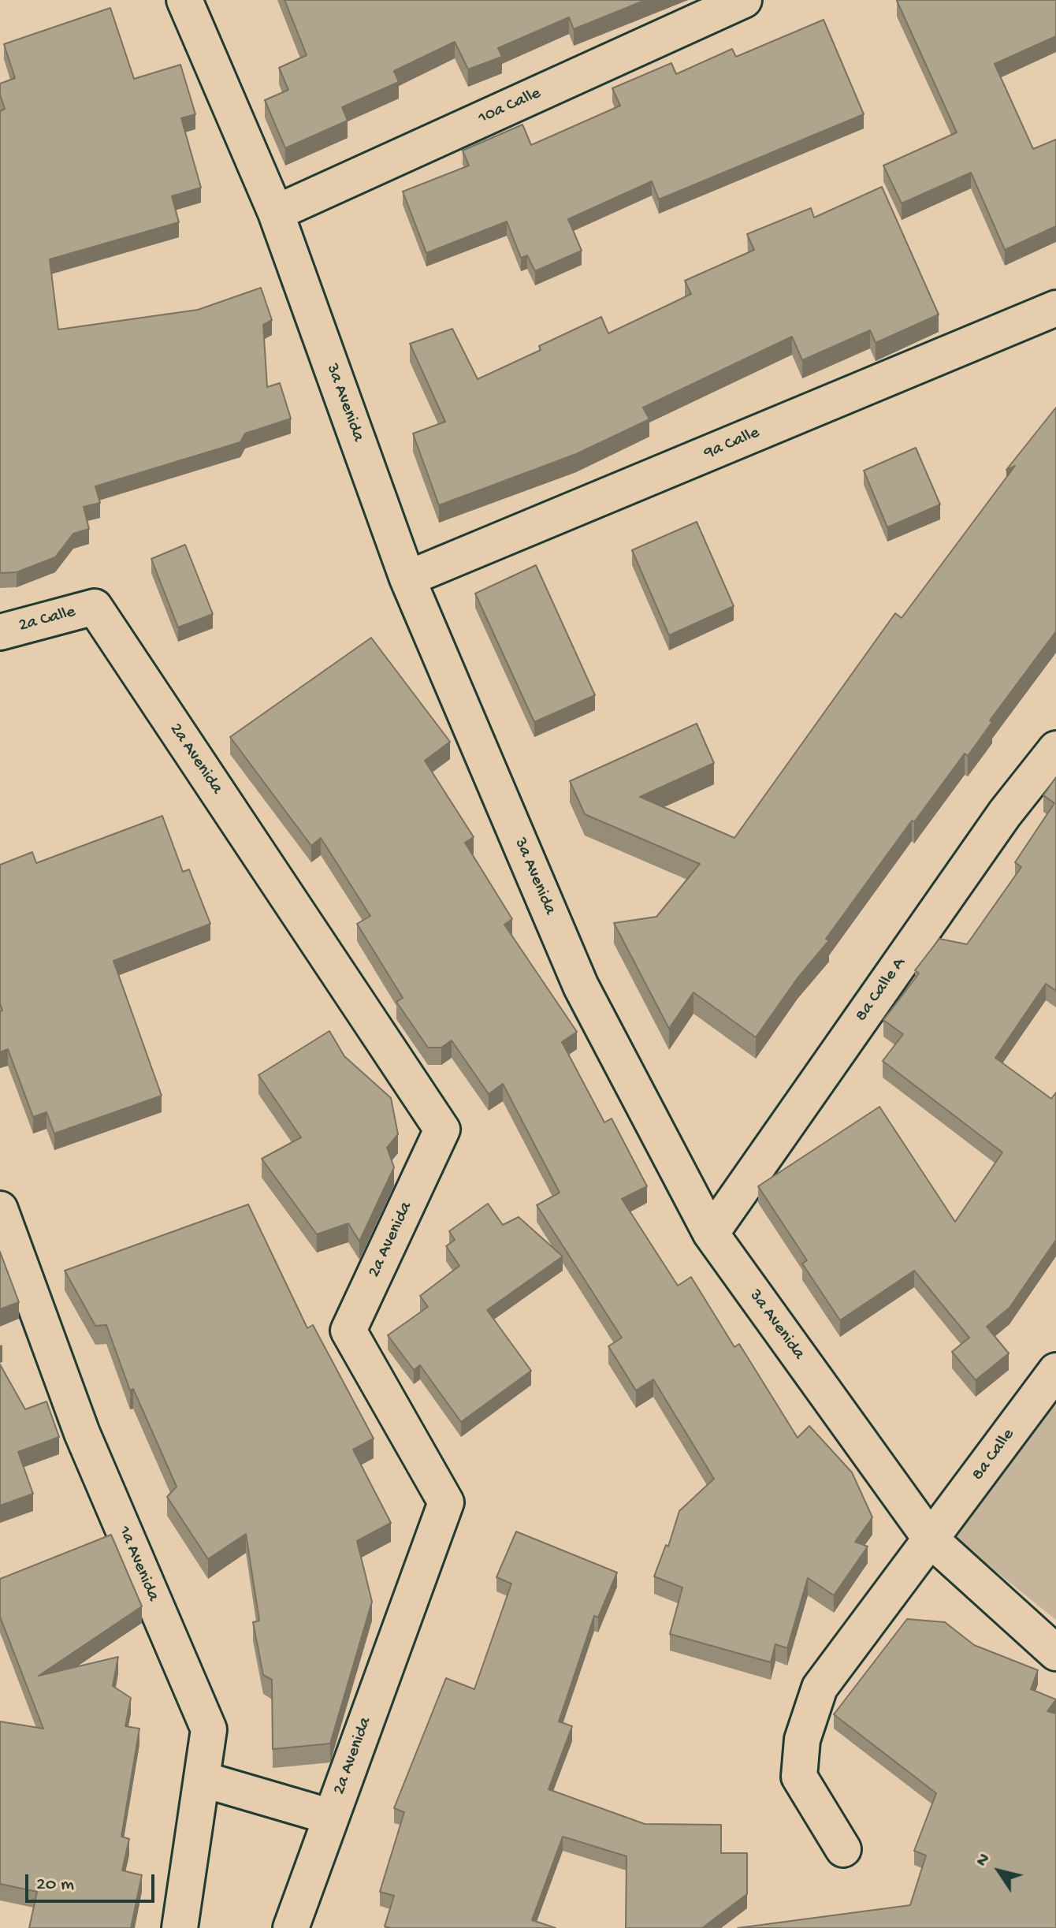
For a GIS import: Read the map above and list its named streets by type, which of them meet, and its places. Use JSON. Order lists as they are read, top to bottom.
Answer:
{
  "streets": {
    "street": [
      "10a Calle",
      "3a Avenida",
      "9a Calle",
      "2a Calle",
      "2a Avenida",
      "8a Calle A",
      "8a Calle",
      "1a Avenida"
    ]
  },
  "crossings": [
    ["10a Calle", "3a Avenida"],
    ["3a Avenida", "9a Calle"],
    ["3a Avenida", "8a Calle A"],
    ["3a Avenida", "8a Calle"],
    ["2a Calle", "2a Avenida"]
  ],
  "scale_bar": "20 m",
  "north": "top left"
}
